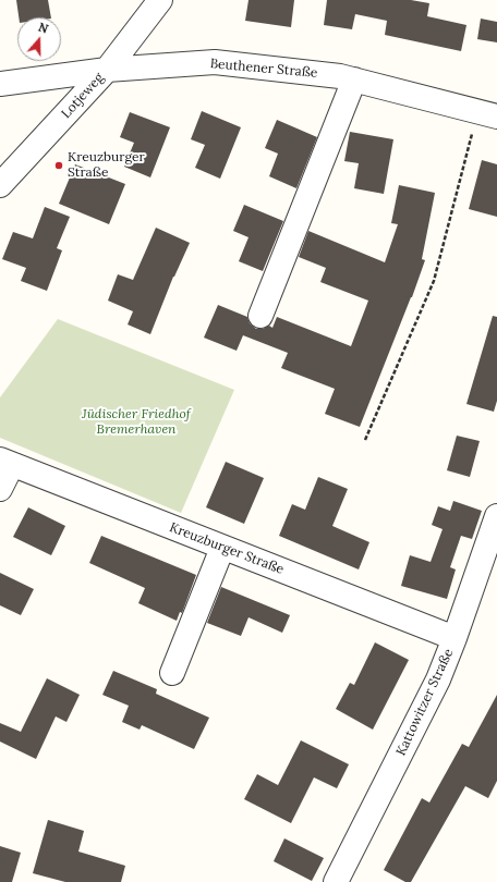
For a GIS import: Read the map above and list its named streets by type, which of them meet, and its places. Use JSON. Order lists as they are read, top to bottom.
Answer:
{
  "streets": {
    "street": [
      "Beuthener Straße",
      "Lotjeweg",
      "Kreuzburger Straße",
      "Kattowitzer Straße"
    ]
  },
  "crossings": [
    ["Beuthener Straße", "Lotjeweg"],
    ["Kreuzburger Straße", "Kattowitzer Straße"]
  ],
  "parks": ["Jüdischer Friedhof Bremerhaven"],
  "places": ["Kreuzburger Straße"],
  "north": "top"
}
